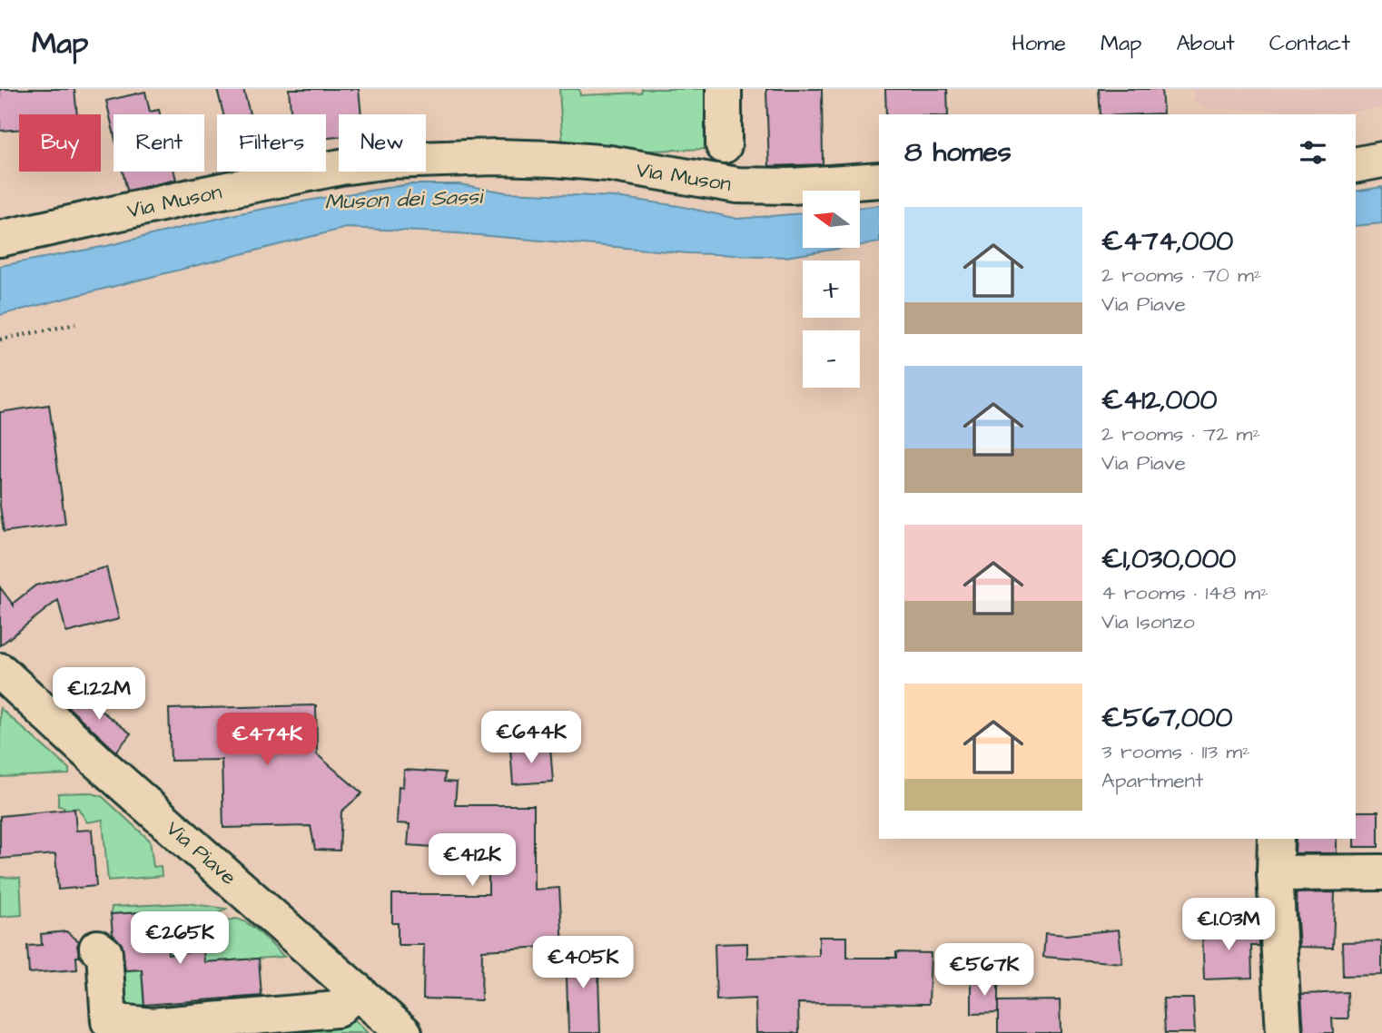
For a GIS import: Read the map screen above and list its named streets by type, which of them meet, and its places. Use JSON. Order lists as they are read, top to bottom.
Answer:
{
  "streets": {
    "street": ["Via Muson", "Via Piave"]
  },
  "water": ["Muson dei Sassi"],
  "north": "left",
  "page": {
    "header": "Map",
    "nav": [
      "Home",
      "Map",
      "About",
      "Contact"
    ],
    "chip": [
      "Buy",
      "Rent",
      "Filters",
      "New"
    ],
    "heading": "8 homes",
    "map_buttons": ["+", "−"],
    "list": [
      {
        "name": "€474,000",
        "note": "2 rooms · 70 m² · Via Piave"
      },
      {
        "name": "€412,000",
        "note": "2 rooms · 72 m² · Via Piave"
      },
      {
        "name": "€1,030,000",
        "note": "4 rooms · 148 m² · Via Isonzo"
      },
      {
        "name": "€567,000",
        "note": "3 rooms · 113 m² · Apartment"
      }
    ],
    "price": [
      "€1.22M",
      "€644K",
      "€474K",
      "€412K",
      "€1.03M",
      "€265K",
      "€405K",
      "€567K"
    ]
  }
}
